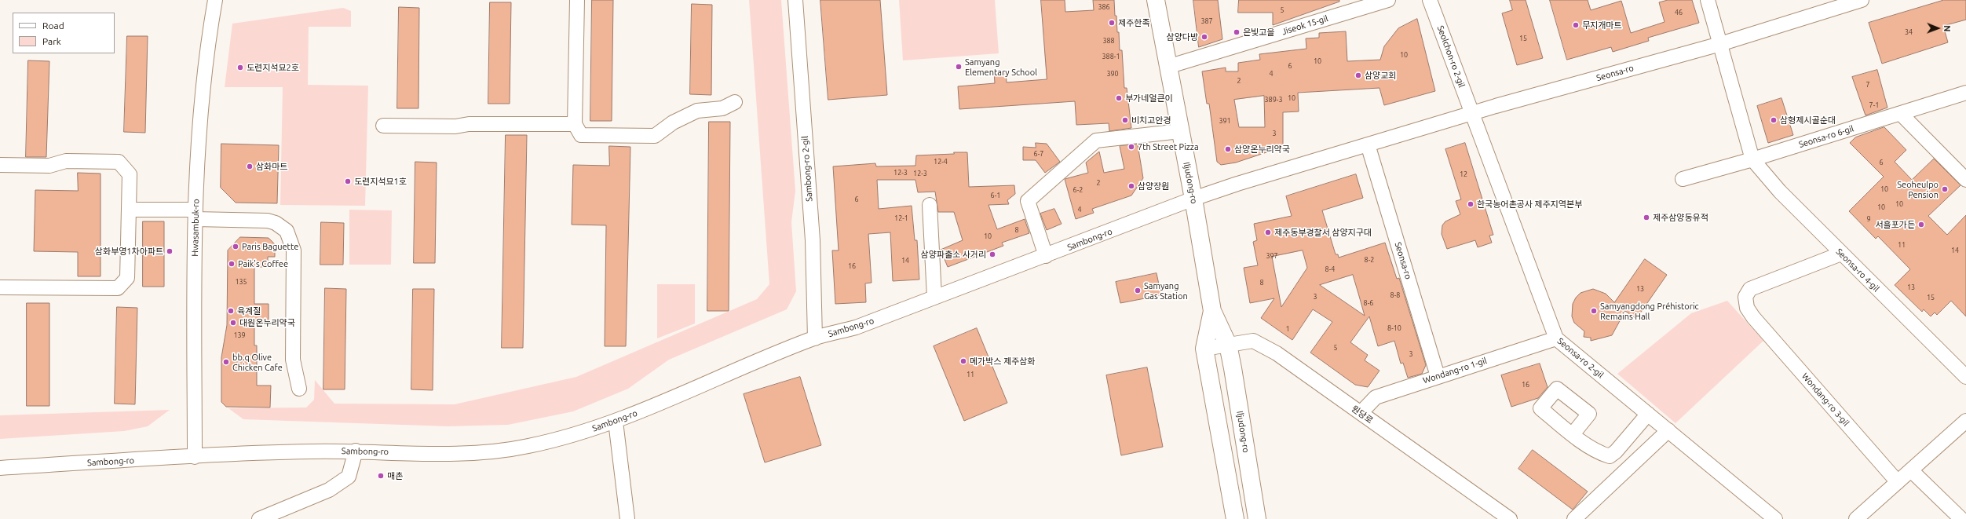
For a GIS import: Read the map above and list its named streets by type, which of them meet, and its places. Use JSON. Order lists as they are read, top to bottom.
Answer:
{
  "streets": {
    "main road": ["Iljudong-ro"],
    "street": [
      "Jiseok 15-gil",
      "Seolchon-ro 2-gil",
      "Seonsa-ro",
      "Seonsa-ro 6-gil",
      "Sambong-ro 2-gil",
      "Hwasambuk-ro",
      "Sambong-ro",
      "Seonsa-ro 4-gil",
      "Seonsa-ro 2-gil",
      "Wondang-ro 1-gil",
      "Wondang-ro 3-gil",
      "원당로"
    ]
  },
  "crossings": [
    ["Jiseok 15-gil", "Iljudong-ro"],
    ["Seolchon-ro 2-gil", "Seonsa-ro"],
    ["Seolchon-ro 2-gil", "Seonsa-ro 2-gil"],
    ["Seonsa-ro", "Iljudong-ro"],
    ["Seonsa-ro", "Sambong-ro"],
    ["Seonsa-ro", "Seonsa-ro 4-gil"],
    ["Seonsa-ro", "Seonsa-ro 2-gil"],
    ["Seonsa-ro", "Wondang-ro 1-gil"],
    ["Seonsa-ro 6-gil", "Seonsa-ro 4-gil"],
    ["Sambong-ro 2-gil", "Sambong-ro"],
    ["Iljudong-ro", "Sambong-ro"],
    ["Iljudong-ro", "원당로"],
    ["Hwasambuk-ro", "Sambong-ro"],
    ["Seonsa-ro 4-gil", "Wondang-ro 3-gil"],
    ["Seonsa-ro 2-gil", "Wondang-ro 1-gil"],
    ["Wondang-ro 1-gil", "원당로"]
  ],
  "places": [
    "제주한족",
    "무지개마트",
    "은빛고을",
    "삼양다방",
    "Samyang Elementary School",
    "도련지석묘2호",
    "삼양교회",
    "부가네얼큰이",
    "비치고안경",
    "삼형제시골순대",
    "7th Street Pizza",
    "삼양온누리약국",
    "삼화마트",
    "도련지석묘1호",
    "삼양장원",
    "Seoheulpo Pension",
    "한국농어촌공사 제주지역본부",
    "제주삼양동유적",
    "서흘포가든",
    "제주동부경찰서 삼양지구대",
    "Paris Baguette",
    "삼화부영1차아파트",
    "삼양파출소 사거리",
    "Paik's Coffee",
    "Samyang Gas Station",
    "육계절",
    "Samyangdong Préhistoric Remains Hall",
    "대원온누리약국",
    "메가박스 제주삼화",
    "bb.q Olive Chicken Cafe",
    "매촌"
  ],
  "house_numbers": [
    "386",
    "5",
    "46",
    "387",
    "34",
    "15",
    "388",
    "10",
    "388-1",
    "10",
    "6",
    "390",
    "4",
    "2",
    "7",
    "10",
    "389-3",
    "7-1",
    "391",
    "3",
    "6-7",
    "12-4",
    "6",
    "12-3",
    "12-3",
    "12",
    "2",
    "10",
    "6-2",
    "6-1",
    "6",
    "10",
    "10",
    "4",
    "12-1",
    "9",
    "8",
    "10",
    "11",
    "14",
    "397",
    "8-2",
    "14",
    "16",
    "8-4",
    "135",
    "8",
    "13",
    "13",
    "8-8",
    "3",
    "15",
    "8-6",
    "8-10",
    "1",
    "139",
    "5",
    "3",
    "11",
    "16"
  ],
  "legend": ["Road", "Park"],
  "north": "right"
}
